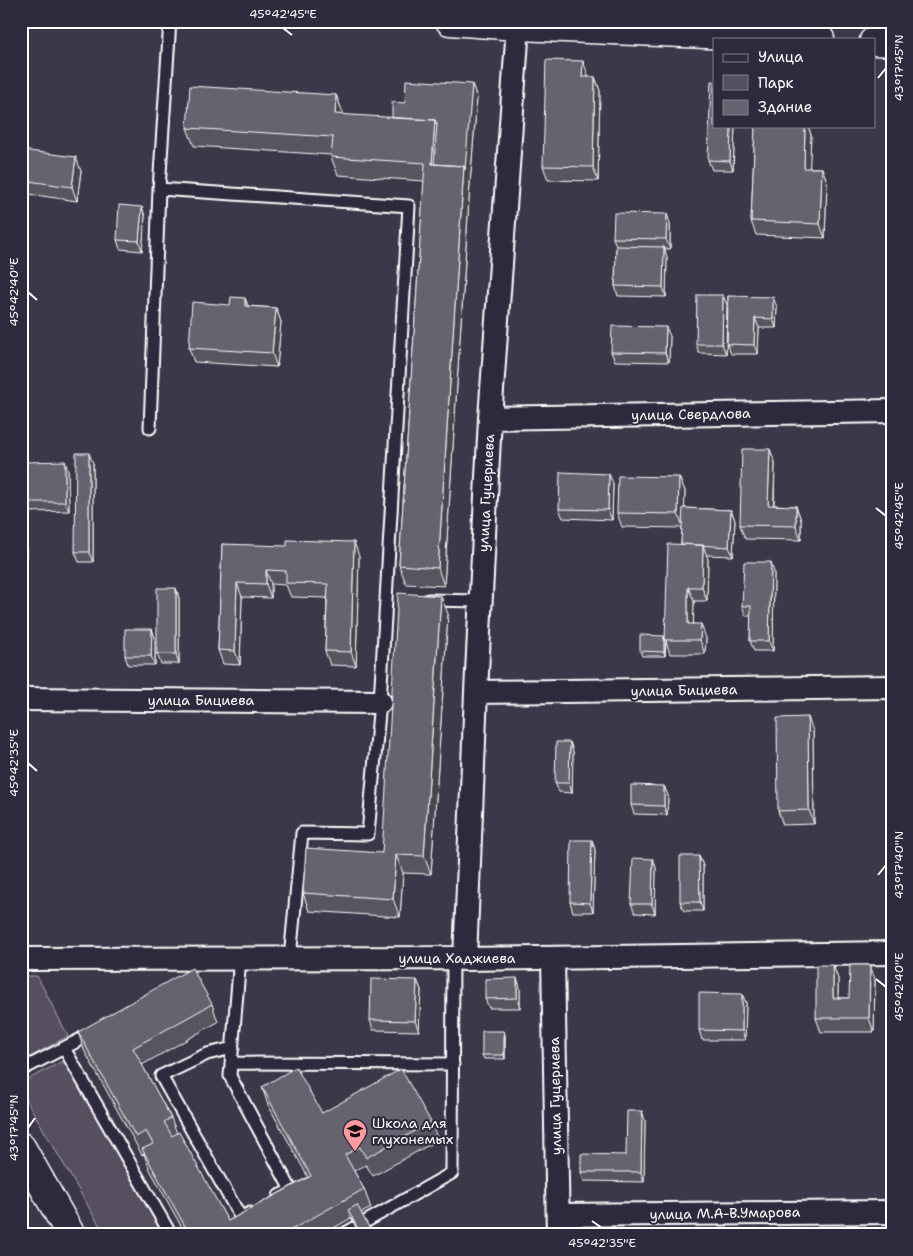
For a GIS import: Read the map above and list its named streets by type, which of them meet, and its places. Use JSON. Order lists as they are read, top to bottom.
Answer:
{
  "streets": {
    "street": [
      "улица Свердлова",
      "улица Гуцериева",
      "улица Бициева",
      "улица Хаджиева",
      "улица М.А-В.Умарова"
    ]
  },
  "crossings": [
    ["улица Свердлова", "улица Гуцериева"],
    ["улица Гуцериева", "улица Бициева"],
    ["улица Гуцериева", "улица Хаджиева"],
    ["улица Гуцериева", "улица М.А-В.Умарова"]
  ],
  "places": {
    "school or university": ["Школа для глухонемых"]
  },
  "legend": ["Улица", "Парк", "Здание"],
  "coordinates": [
    "45°42'45\"E",
    "43°17'45\"N",
    "45°42'40\"E",
    "45°42'35\"E",
    "43°17'40\"N"
  ]
}
